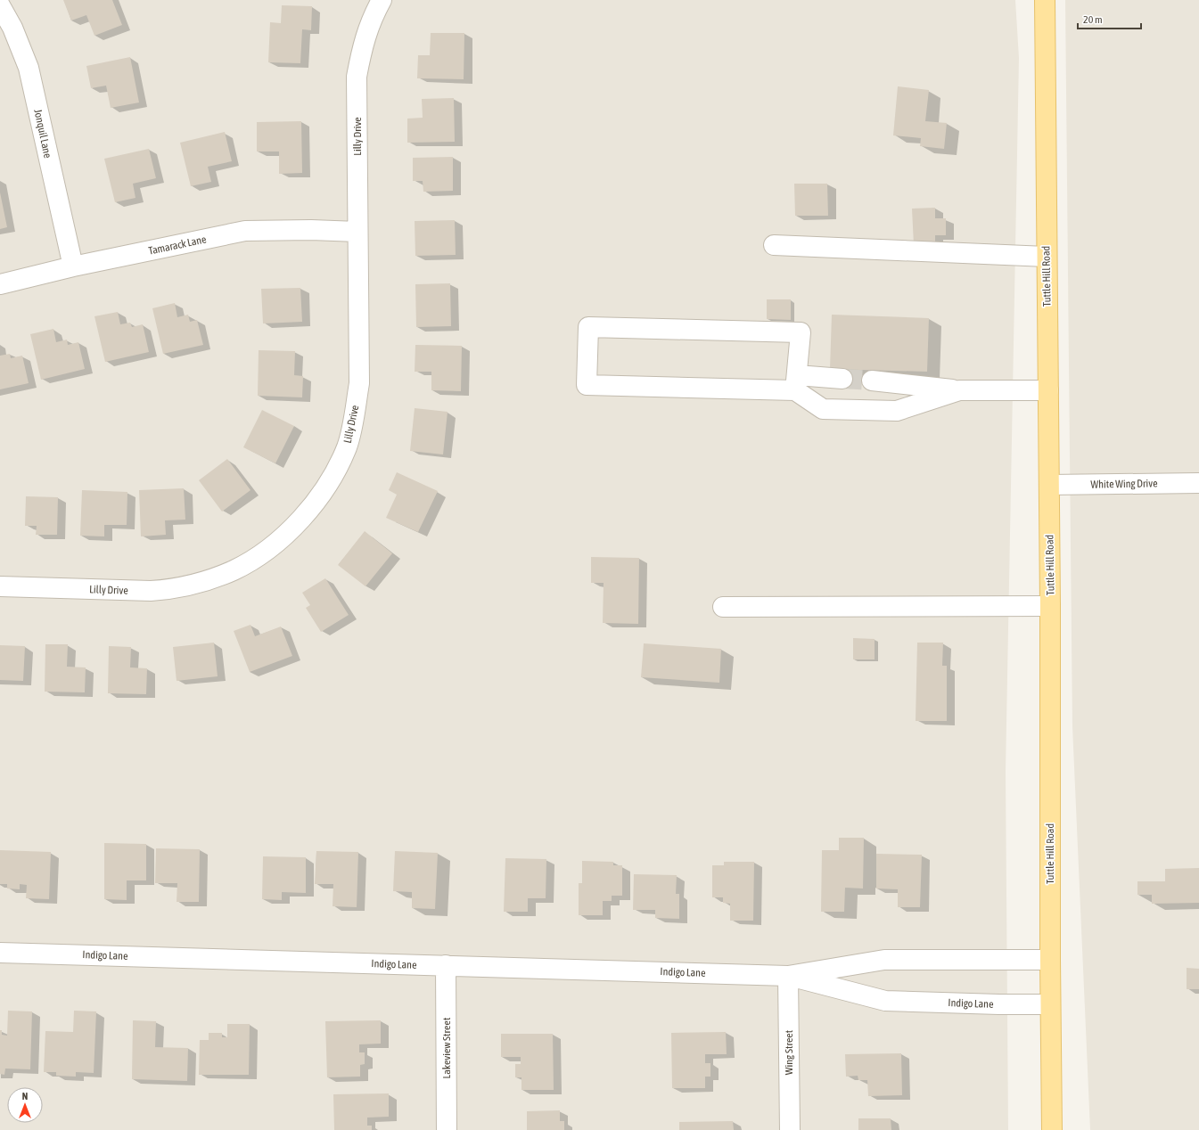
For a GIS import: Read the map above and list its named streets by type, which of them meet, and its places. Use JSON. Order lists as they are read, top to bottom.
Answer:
{
  "streets": {
    "main road": ["Tuttle Hill Road"],
    "street": [
      "Jonquil Lane",
      "Lilly Drive",
      "Tamarack Lane",
      "White Wing Drive",
      "Indigo Lane",
      "Lakeview Street",
      "Wing Street"
    ]
  },
  "crossings": [
    ["Jonquil Lane", "Tamarack Lane"],
    ["Lilly Drive", "Tamarack Lane"],
    ["Tuttle Hill Road", "White Wing Drive"],
    ["Tuttle Hill Road", "Indigo Lane"],
    ["Indigo Lane", "Lakeview Street"],
    ["Indigo Lane", "Wing Street"]
  ],
  "scale_bar": "20 m",
  "north": "top"
}
